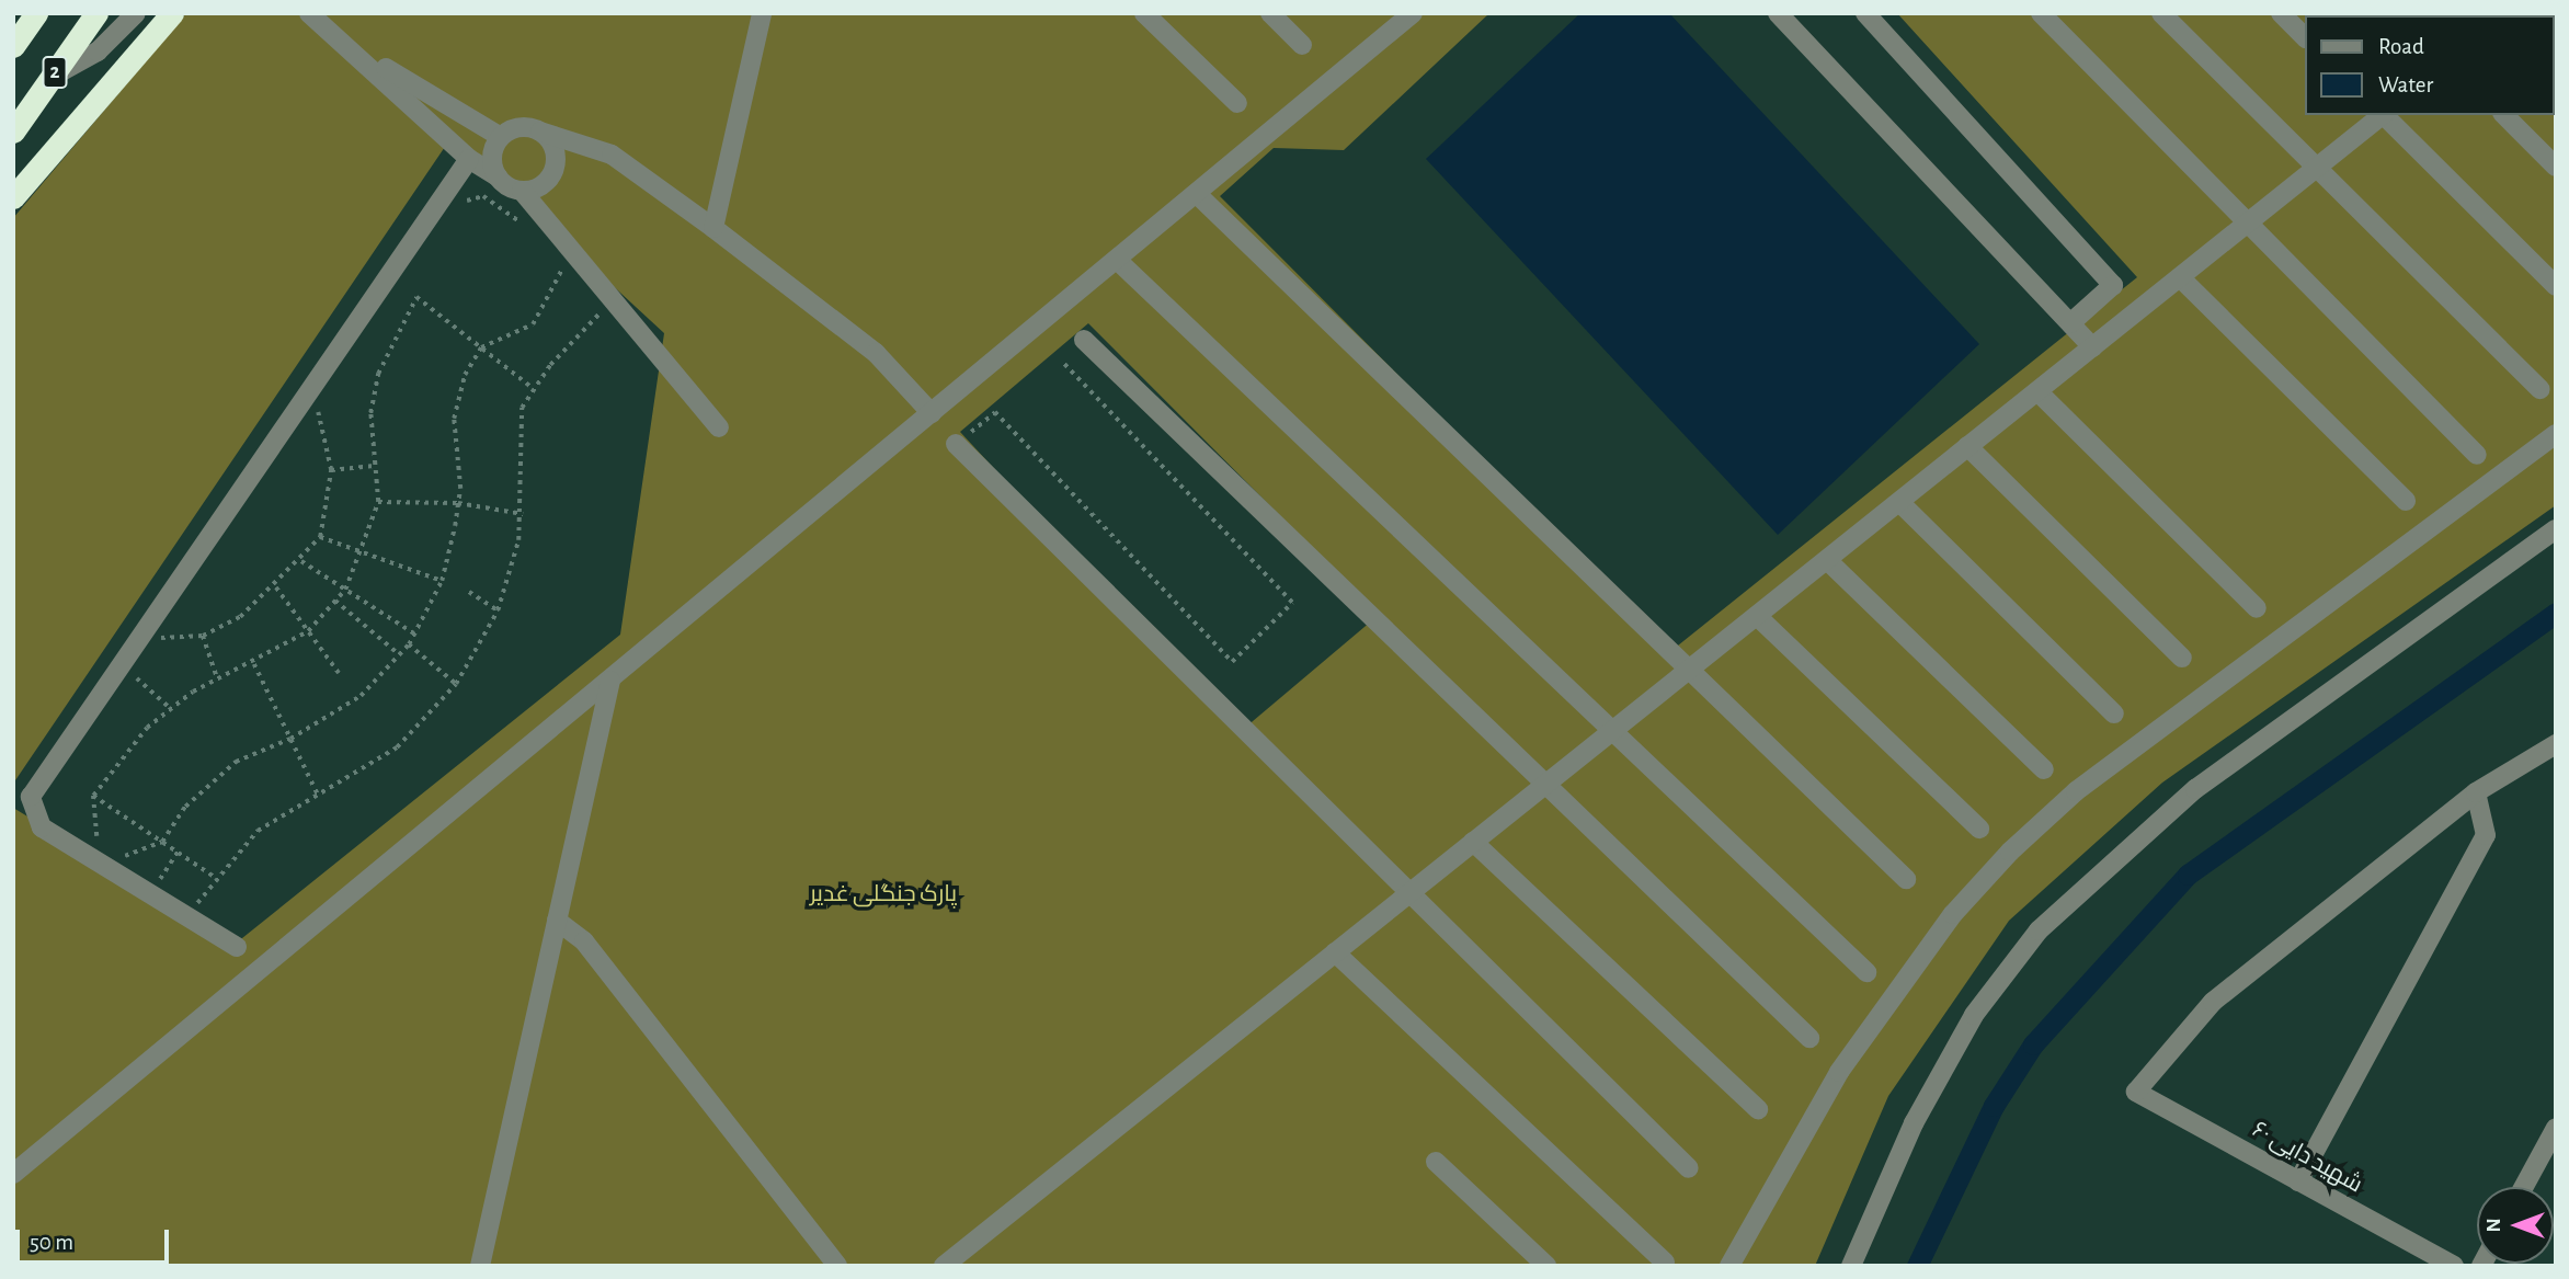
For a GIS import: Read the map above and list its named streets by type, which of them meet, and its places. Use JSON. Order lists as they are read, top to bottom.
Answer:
{
  "streets": {
    "highway": ["2"],
    "street": ["شهید دایی ۶۰"]
  },
  "parks": ["پارک جنگلی غدیر"],
  "legend": ["Road", "Water"],
  "scale_bar": "50 m",
  "north": "left"
}
